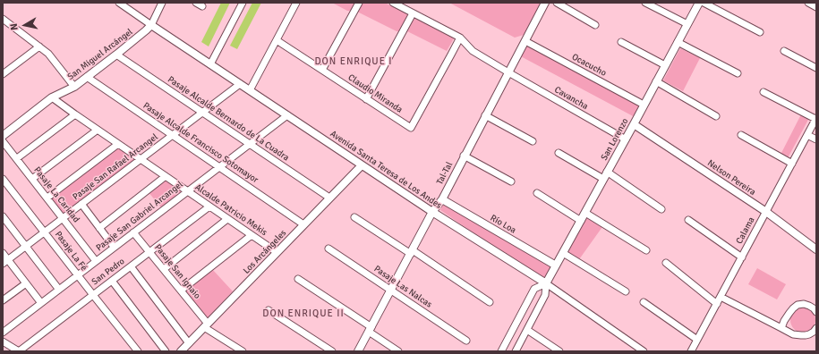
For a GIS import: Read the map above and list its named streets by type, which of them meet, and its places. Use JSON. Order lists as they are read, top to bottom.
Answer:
{
  "streets": {
    "street": [
      "San Miguel Arcángel",
      "Ocacucho",
      "Claudio Miranda",
      "Cavancha",
      "Pasaje Alcalde Bernardo de La Cuadra",
      "San Lorenzo",
      "Pasaje Alcalde Francisco Sotomayor",
      "Pasaje San Rafael Arcangel",
      "Avenida Santa Teresa de Los Andes",
      "Tal-Tal",
      "Nelson Pereira",
      "Pasaje La Caridad",
      "Alcalde Patricio Mekis",
      "Pasaje San Gabriel Arcangel",
      "Río Loa",
      "Calama",
      "Pasaje La Fé",
      "Los Arcángeles",
      "San Pedro",
      "Pasaje San Ignaio",
      "Pasaje Las Nalcas"
    ]
  },
  "crossings": [
    ["San Miguel Arcángel", "Pasaje Alcalde Bernardo de La Cuadra"],
    ["San Miguel Arcángel", "Pasaje Alcalde Francisco Sotomayor"],
    ["San Miguel Arcángel", "Avenida Santa Teresa de Los Andes"],
    ["San Miguel Arcángel", "Alcalde Patricio Mekis"],
    ["Ocacucho", "San Lorenzo"],
    ["Ocacucho", "Tal-Tal"],
    ["Claudio Miranda", "Cavancha"],
    ["Cavancha", "San Lorenzo"],
    ["Cavancha", "Tal-Tal"],
    ["Pasaje Alcalde Bernardo de La Cuadra", "Pasaje San Rafael Arcangel"],
    ["Pasaje Alcalde Bernardo de La Cuadra", "Pasaje San Gabriel Arcangel"],
    ["Pasaje Alcalde Bernardo de La Cuadra", "Los Arcángeles"],
    ["San Lorenzo", "Avenida Santa Teresa de Los Andes"],
    ["San Lorenzo", "Nelson Pereira"],
    ["San Lorenzo", "Río Loa"],
    ["Pasaje Alcalde Francisco Sotomayor", "Pasaje San Rafael Arcangel"],
    ["Pasaje Alcalde Francisco Sotomayor", "Pasaje San Gabriel Arcangel"],
    ["Pasaje Alcalde Francisco Sotomayor", "Los Arcángeles"],
    ["Pasaje San Rafael Arcangel", "Avenida Santa Teresa de Los Andes"],
    ["Pasaje San Rafael Arcangel", "Pasaje La Caridad"],
    ["Pasaje San Rafael Arcangel", "Alcalde Patricio Mekis"],
    ["Pasaje San Rafael Arcangel", "Pasaje La Fé"],
    ["Avenida Santa Teresa de Los Andes", "Tal-Tal"],
    ["Avenida Santa Teresa de Los Andes", "Pasaje San Gabriel Arcangel"],
    ["Avenida Santa Teresa de Los Andes", "Los Arcángeles"],
    ["Tal-Tal", "Río Loa"],
    ["Tal-Tal", "Pasaje Las Nalcas"],
    ["Nelson Pereira", "Calama"],
    ["Pasaje La Caridad", "Pasaje San Gabriel Arcangel"],
    ["Alcalde Patricio Mekis", "Pasaje San Gabriel Arcangel"],
    ["Alcalde Patricio Mekis", "Los Arcángeles"],
    ["Alcalde Patricio Mekis", "San Pedro"],
    ["Pasaje San Gabriel Arcangel", "Pasaje La Fé"],
    ["Pasaje San Gabriel Arcangel", "Pasaje San Ignaio"],
    ["Pasaje La Fé", "San Pedro"],
    ["Los Arcángeles", "Pasaje San Ignaio"],
    ["San Pedro", "Pasaje San Ignaio"]
  ],
  "districts": ["DON ENRIQUE I", "DON ENRIQUE II"],
  "north": "left"
}
